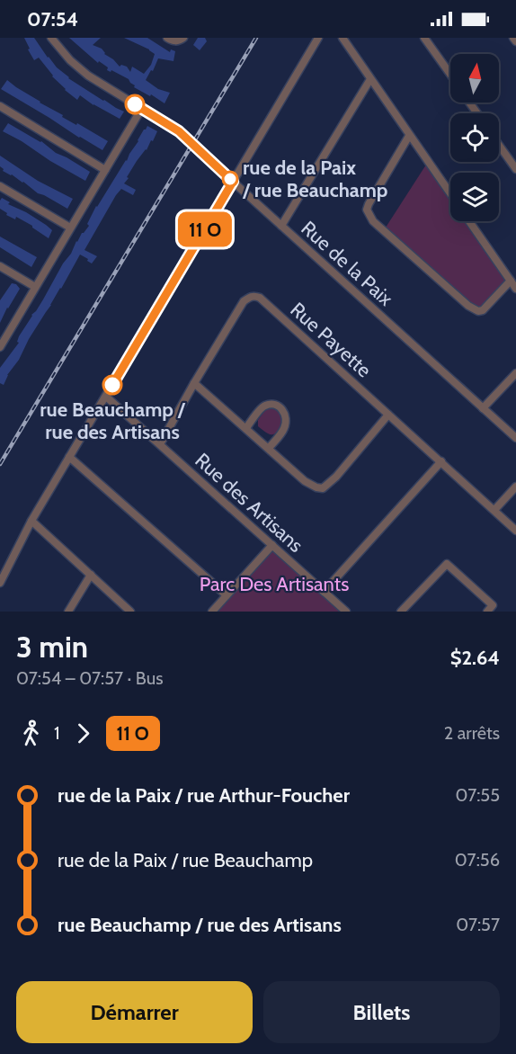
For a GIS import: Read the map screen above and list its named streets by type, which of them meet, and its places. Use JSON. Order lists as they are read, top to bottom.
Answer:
{
  "streets": {
    "street": ["Rue de la Paix", "Rue Payette", "Rue des Artisans"]
  },
  "crossings": [
    ["Rue Payette", "Rue des Artisans"]
  ],
  "parks": ["Parc Des Artisants"],
  "places": ["rue de la Paix / rue Beauchamp", "rue Beauchamp / rue des Artisans"],
  "north": "top",
  "page": {
    "status": "07:54",
    "on_map": "11 O",
    "heading": ["3 min", "07:54 – 07:57 · Bus", "$2.64"],
    "legs": ["1", "11 O", "2 arrêts"],
    "list": [
      {
        "name": "rue de la Paix / rue Arthur-Foucher",
        "value": "07:55"
      },
      {
        "name": "rue de la Paix / rue Beauchamp",
        "value": "07:56"
      },
      {
        "name": "rue Beauchamp / rue des Artisans",
        "value": "07:57"
      }
    ],
    "buttons": ["Démarrer", "Billets"]
  }
}
